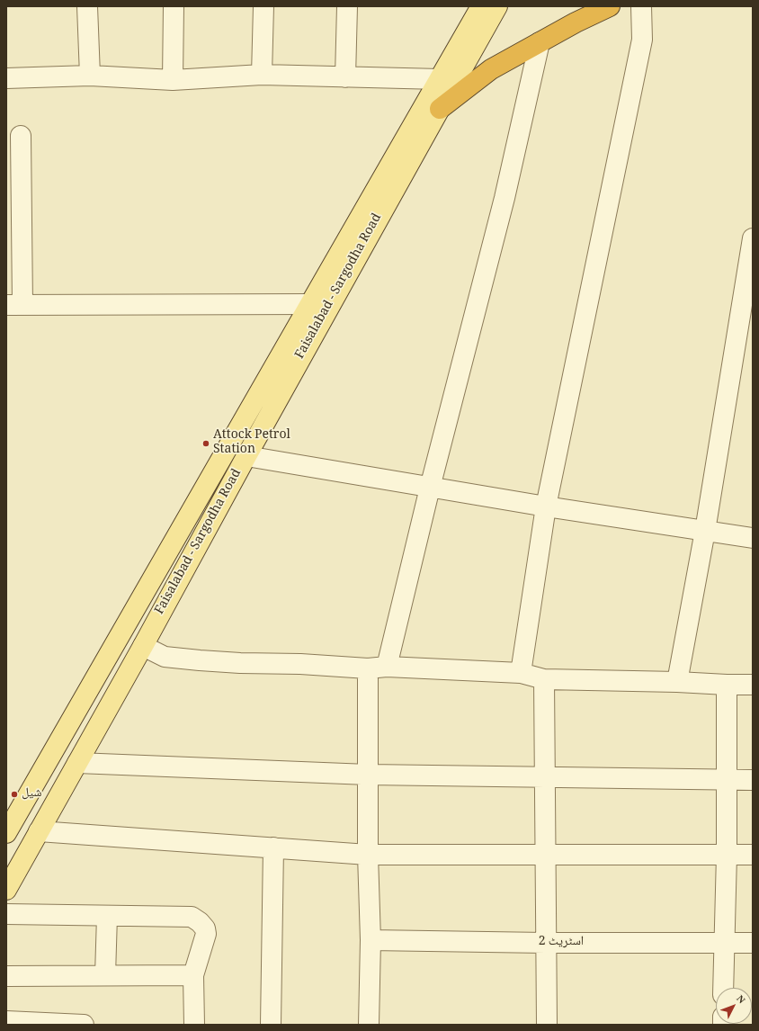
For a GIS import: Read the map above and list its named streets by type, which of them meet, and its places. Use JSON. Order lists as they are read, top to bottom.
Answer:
{
  "streets": {
    "main road": ["Faisalabad - Sargodha Road"],
    "street": ["اسٹریٹ 2"]
  },
  "places": ["Attock Petrol Station", "شیل"],
  "north": "top right"
}
